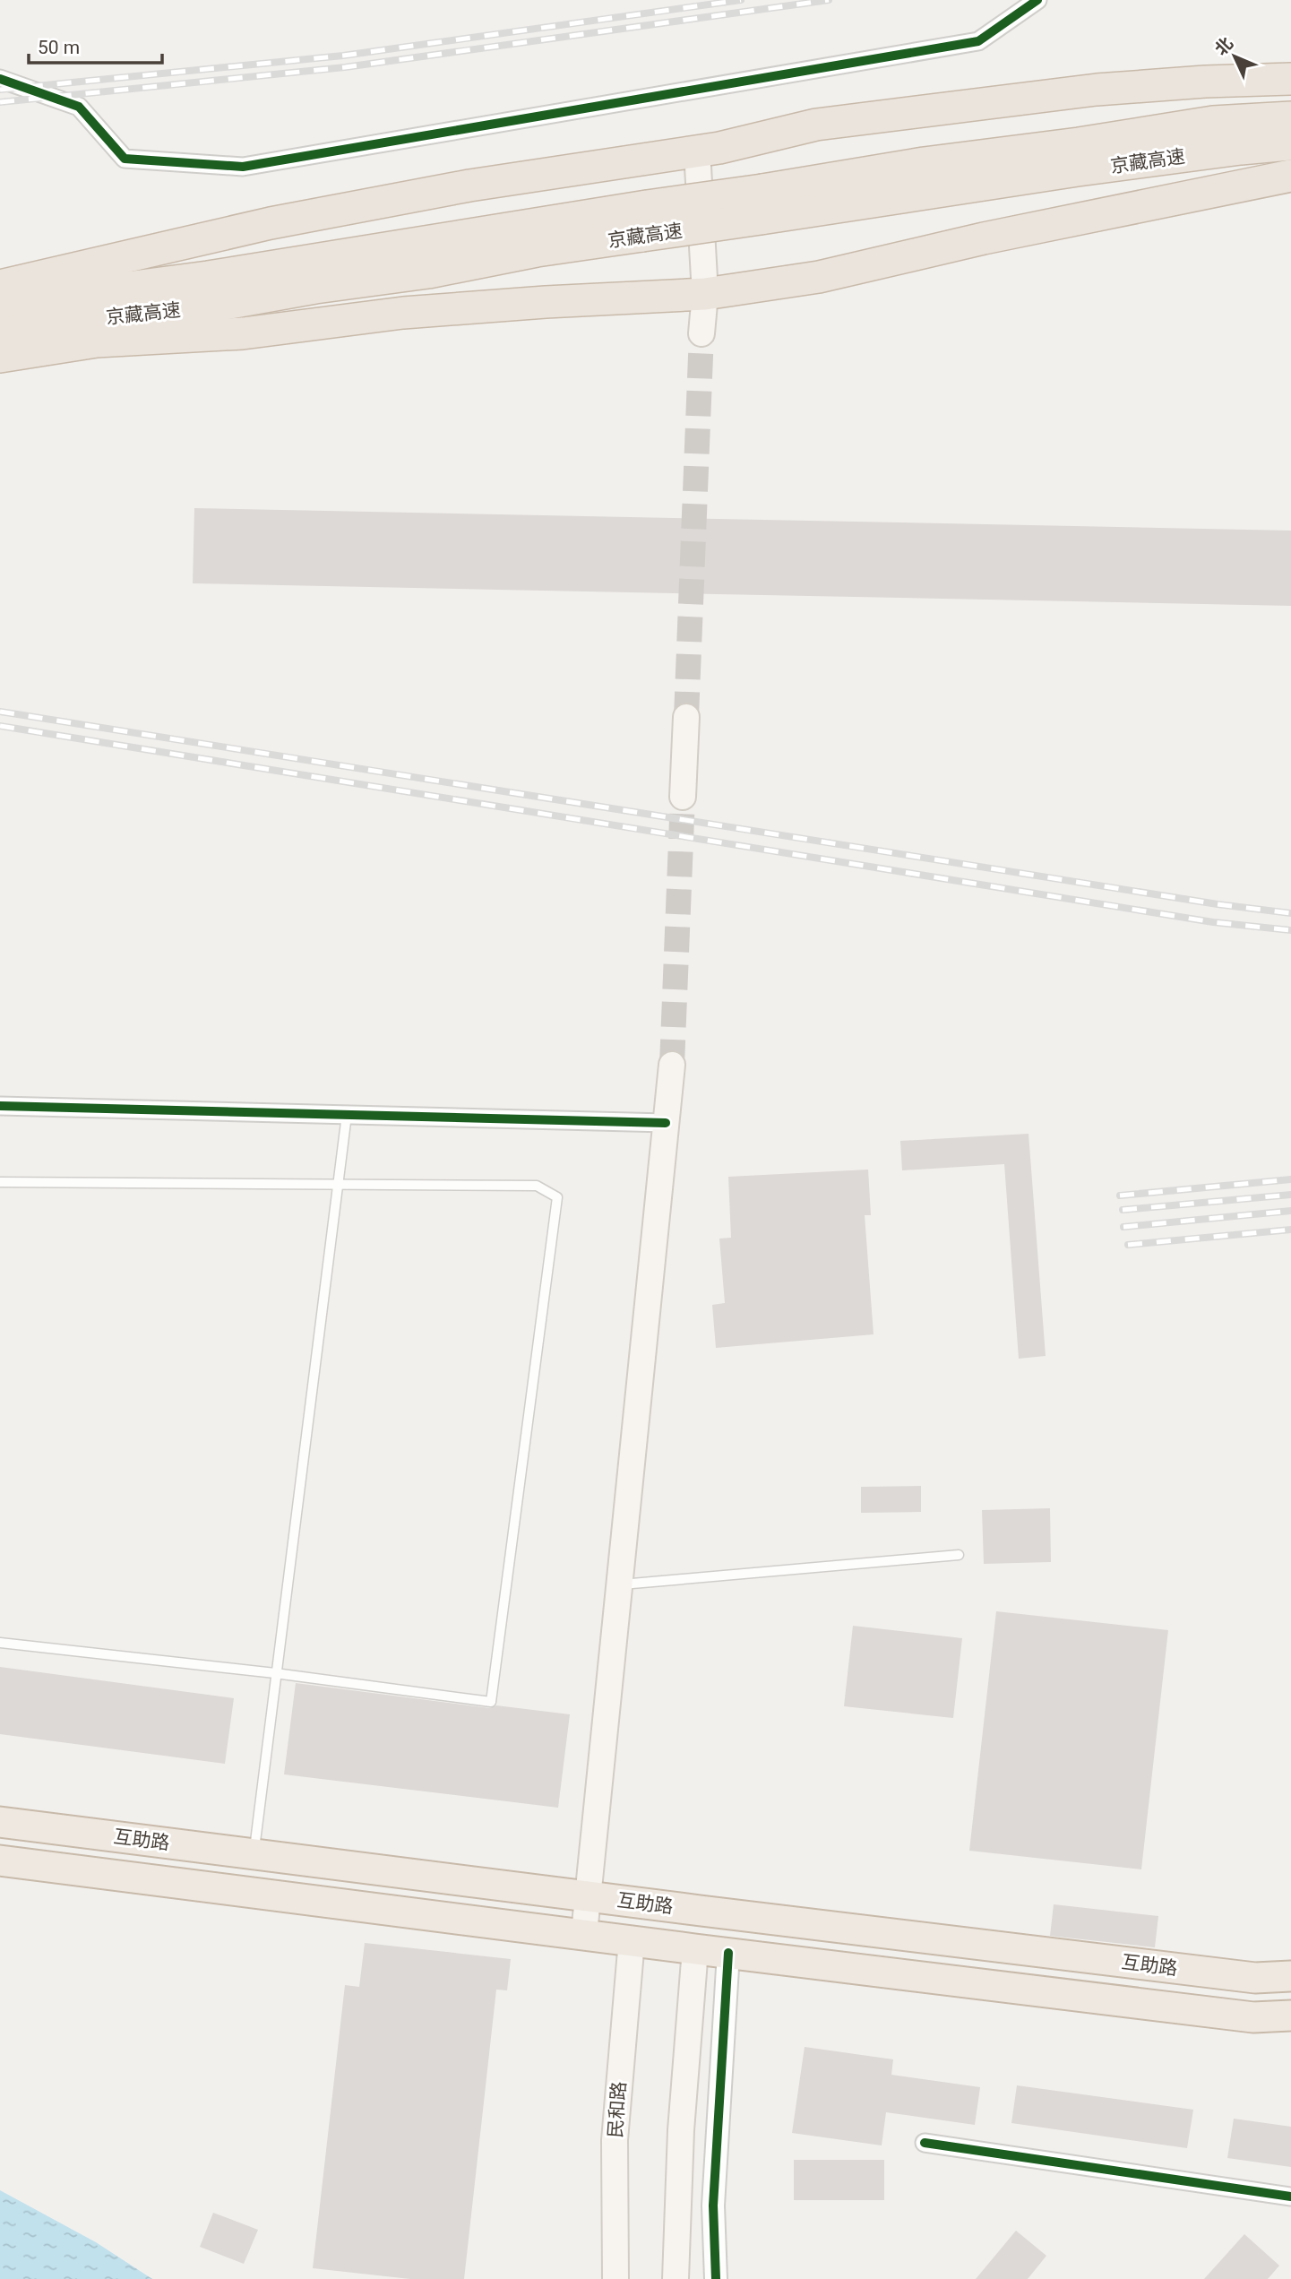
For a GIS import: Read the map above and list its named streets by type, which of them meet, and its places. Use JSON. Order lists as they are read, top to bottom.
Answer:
{
  "streets": {
    "highway": ["京藏高速", "互助路"],
    "main road": ["民和路"]
  },
  "crossings": [
    ["互助路", "民和路"]
  ],
  "scale_bar": "50 m",
  "north": "top left"
}
